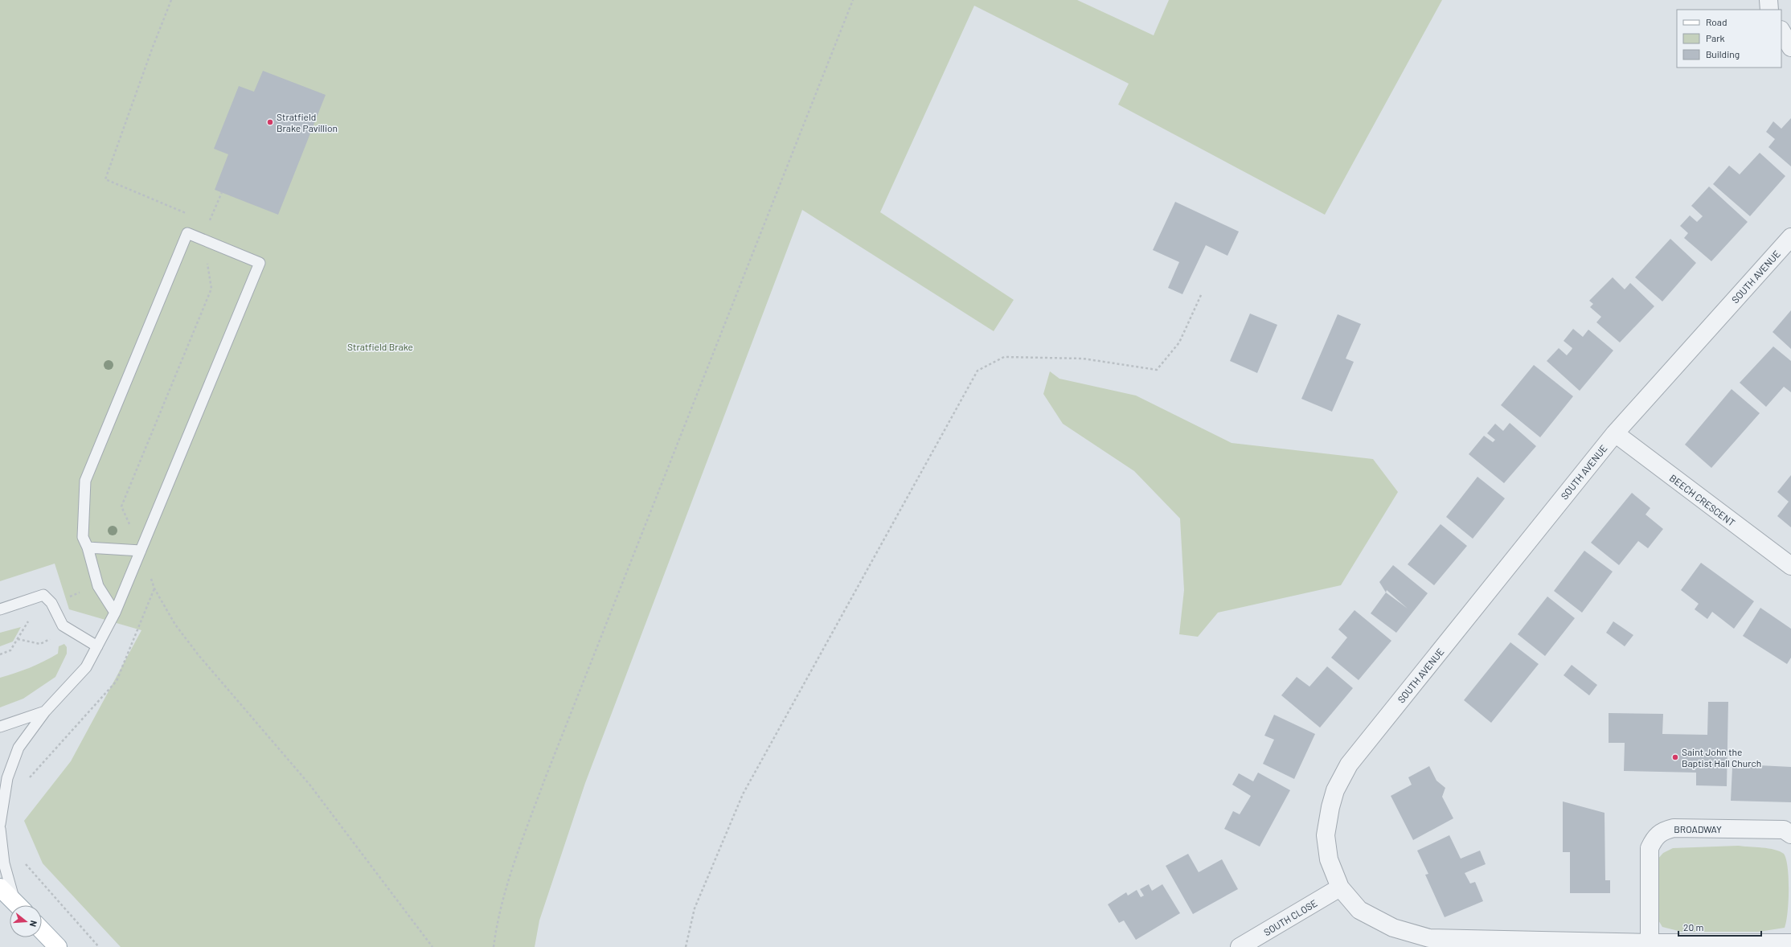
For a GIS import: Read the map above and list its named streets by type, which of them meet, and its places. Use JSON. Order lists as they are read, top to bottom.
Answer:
{
  "streets": {
    "street": [
      "SOUTH AVENUE",
      "BEECH CRESCENT",
      "BROADWAY",
      "SOUTH CLOSE"
    ]
  },
  "crossings": [
    ["SOUTH AVENUE", "BEECH CRESCENT"],
    ["SOUTH AVENUE", "BROADWAY"],
    ["SOUTH AVENUE", "SOUTH CLOSE"]
  ],
  "parks": ["Stratfield Brake"],
  "places": ["Stratfield Brake Pavillion", "Saint John the Baptist Hall Church"],
  "legend": ["Road", "Park", "Building"],
  "scale_bar": "20 m",
  "north": "right"
}
